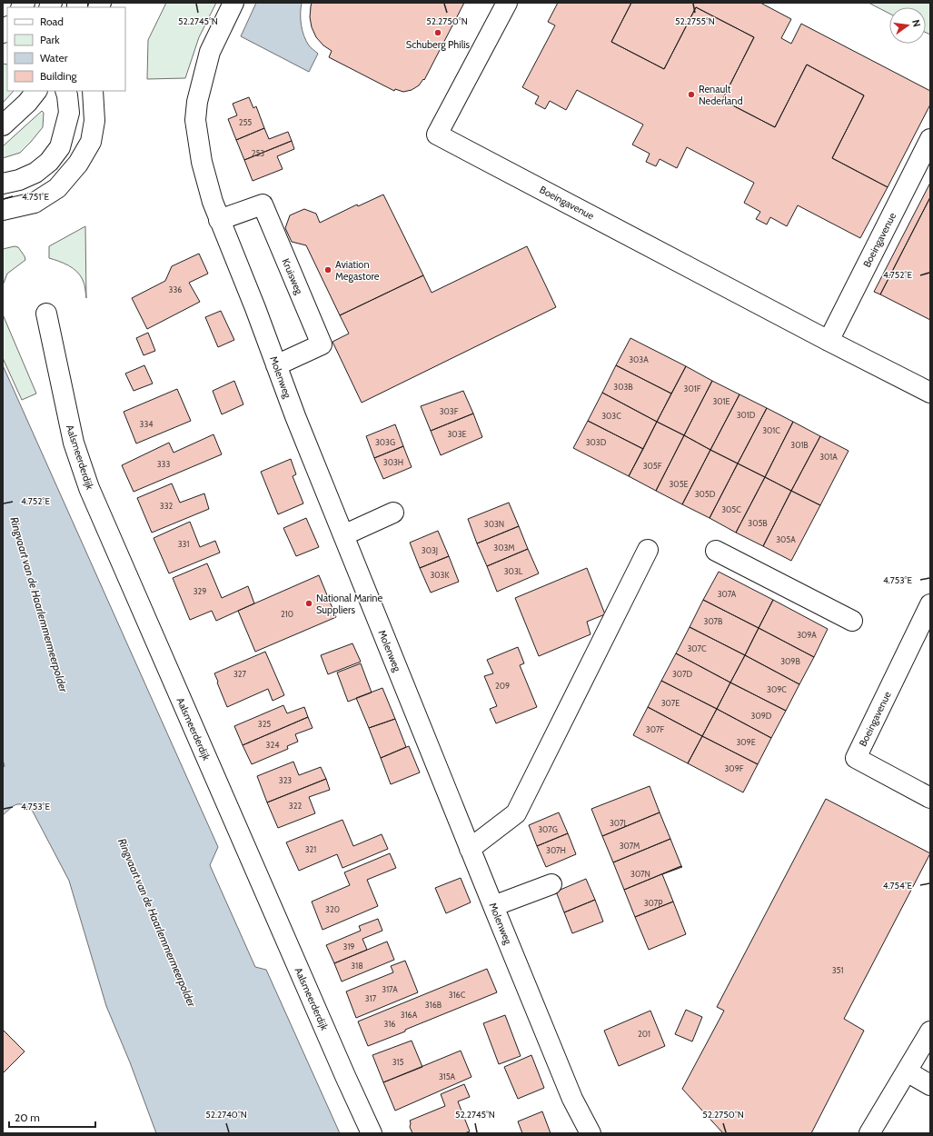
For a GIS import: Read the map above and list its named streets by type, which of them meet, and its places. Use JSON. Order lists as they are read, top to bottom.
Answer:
{
  "streets": {
    "street": [
      "Boeingavenue",
      "Kruisweg",
      "Molenweg",
      "Aalsmeerderdijk"
    ]
  },
  "crossings": [
    ["Kruisweg", "Molenweg"]
  ],
  "water": ["Ringvaart van de Haarlemmermeerpolder"],
  "places": [
    "Schuberg Philis",
    "Renault Nederland",
    "Aviation Megastore",
    "National Marine Suppliers"
  ],
  "house_numbers": [
    "255",
    "253",
    "336",
    "303A",
    "303B",
    "301F",
    "301E",
    "303F",
    "301D",
    "303C",
    "334",
    "301C",
    "303E",
    "303G",
    "303D",
    "301B",
    "301A",
    "303H",
    "333",
    "305F",
    "305E",
    "305D",
    "332",
    "305C",
    "305B",
    "303N",
    "305A",
    "331",
    "303M",
    "303J",
    "303L",
    "303K",
    "329",
    "307A",
    "210",
    "307B",
    "309A",
    "307C",
    "309B",
    "327",
    "307D",
    "209",
    "309C",
    "307E",
    "309D",
    "325",
    "307F",
    "309E",
    "324",
    "309F",
    "323",
    "322",
    "307L",
    "307G",
    "307M",
    "321",
    "307H",
    "307N",
    "307P",
    "320",
    "319",
    "318",
    "351",
    "317A",
    "316C",
    "317",
    "316B",
    "316A",
    "316",
    "201",
    "315",
    "315A"
  ],
  "legend": [
    "Road",
    "Park",
    "Water",
    "Building"
  ],
  "scale_bar": "20 m",
  "north": "right",
  "coordinates": [
    "52.2755°N",
    "52.2745°N",
    "52.2750°N",
    "4.751°E",
    "4.752°E",
    "4.753°E",
    "4.754°E",
    "52.2740°N"
  ]
}
